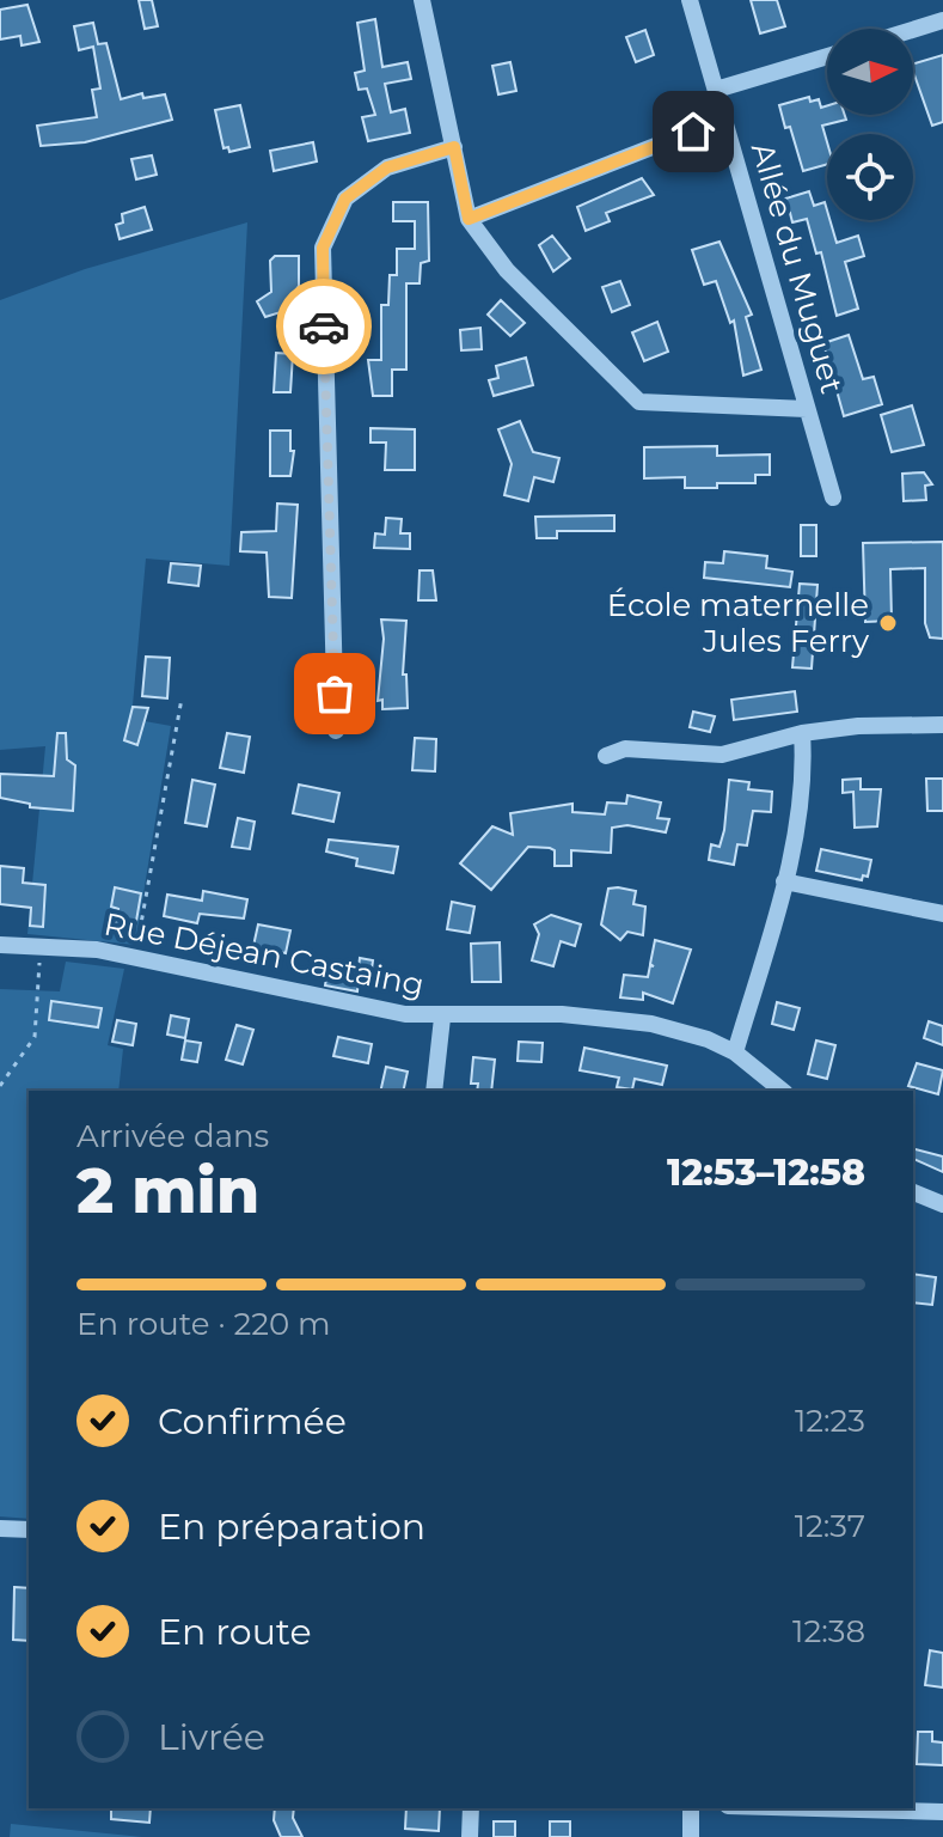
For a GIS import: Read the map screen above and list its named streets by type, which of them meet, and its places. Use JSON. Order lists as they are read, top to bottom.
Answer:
{
  "streets": {
    "street": ["Allée du Muguet", "Rue Déjean Castaing"]
  },
  "places": ["École maternelle Jules Ferry"],
  "north": "right",
  "page": {
    "heading": ["2 min", "Arrivée dans", "12:53–12:58"],
    "bar": "En route · 220 m",
    "list": [
      ["Confirmée", "12:23"],
      ["En préparation", "12:37"],
      ["En route", "12:38"],
      "Livrée"
    ]
  }
}
